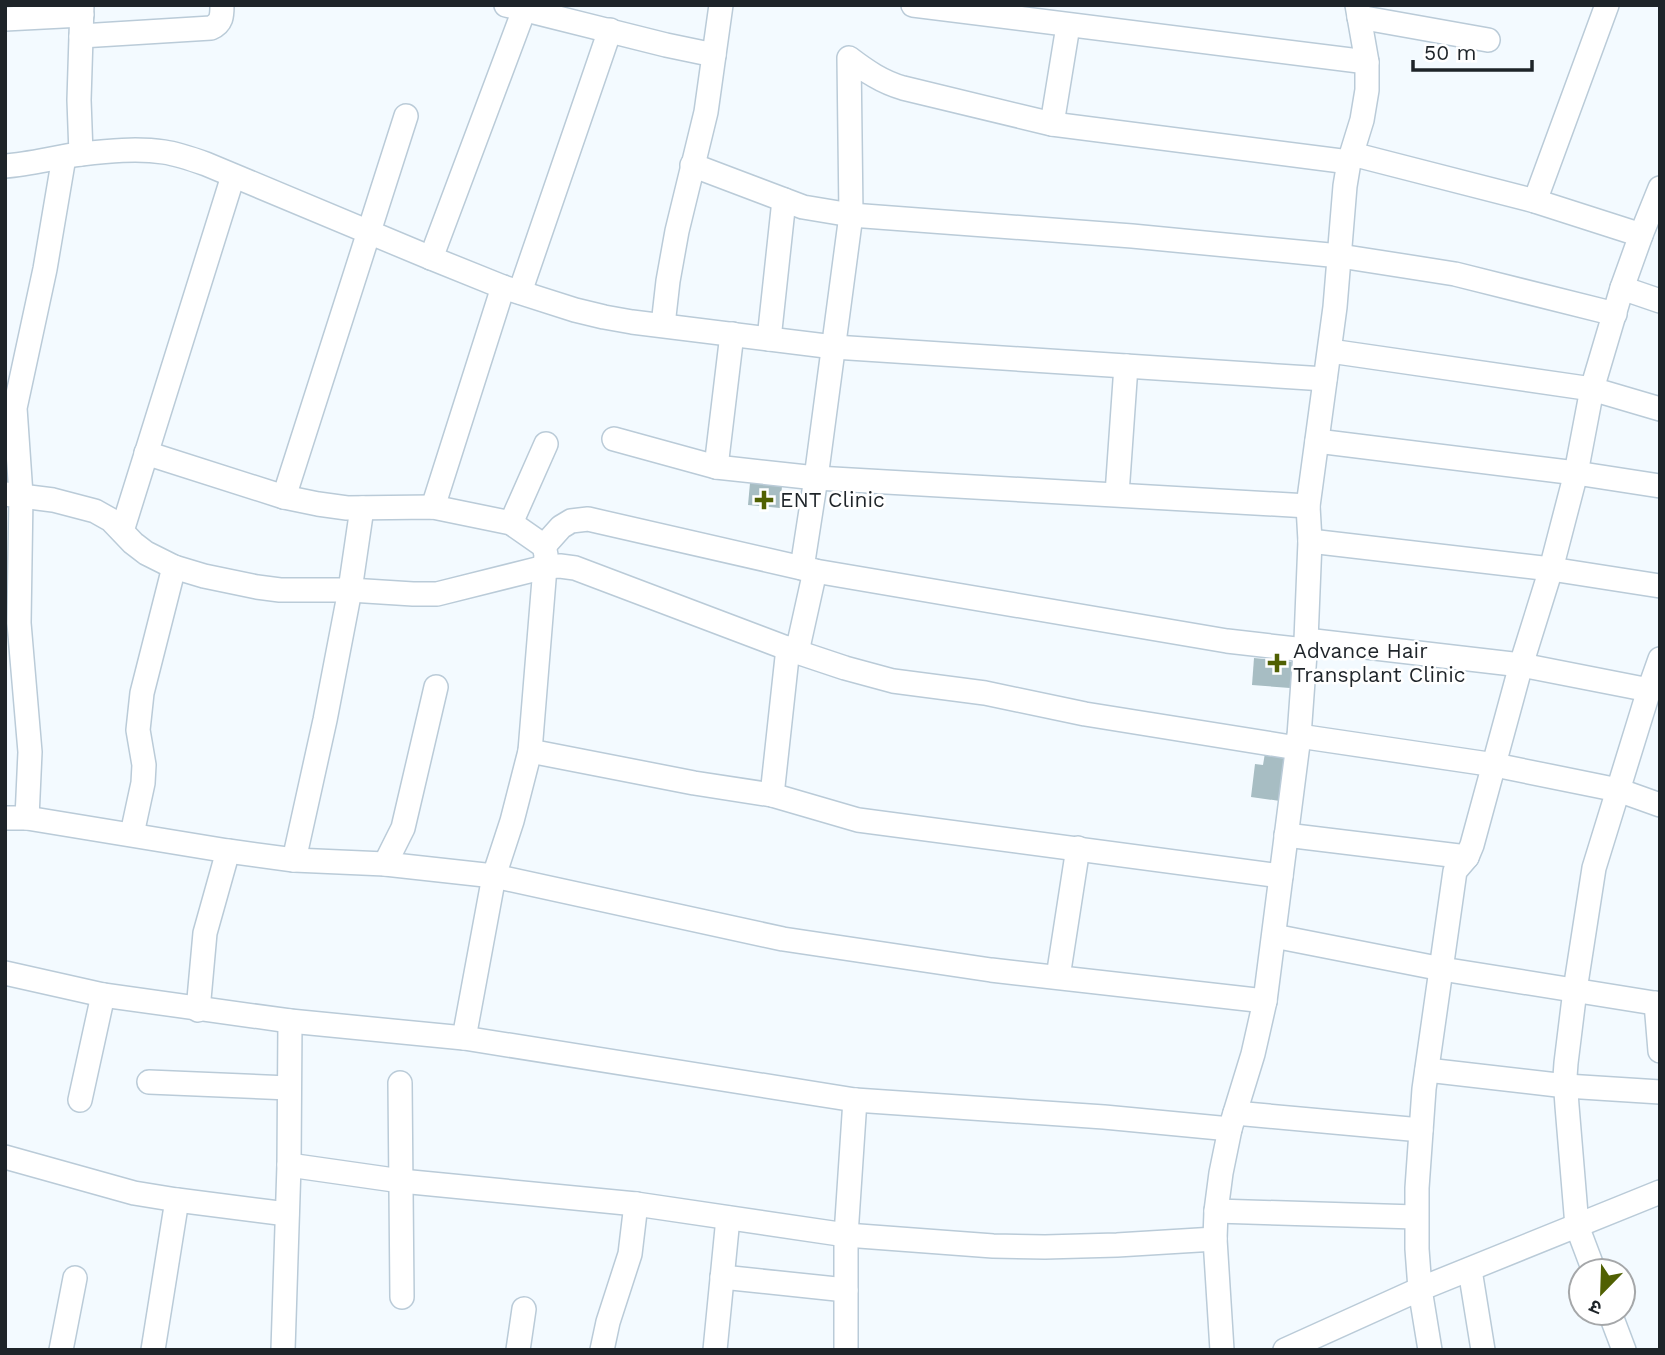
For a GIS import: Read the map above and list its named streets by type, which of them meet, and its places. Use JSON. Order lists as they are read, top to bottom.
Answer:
{
  "places": {
    "health": ["ENT Clinic", "Advance Hair Transplant Clinic"]
  },
  "scale_bar": "50 m",
  "north": "bottom left"
}
